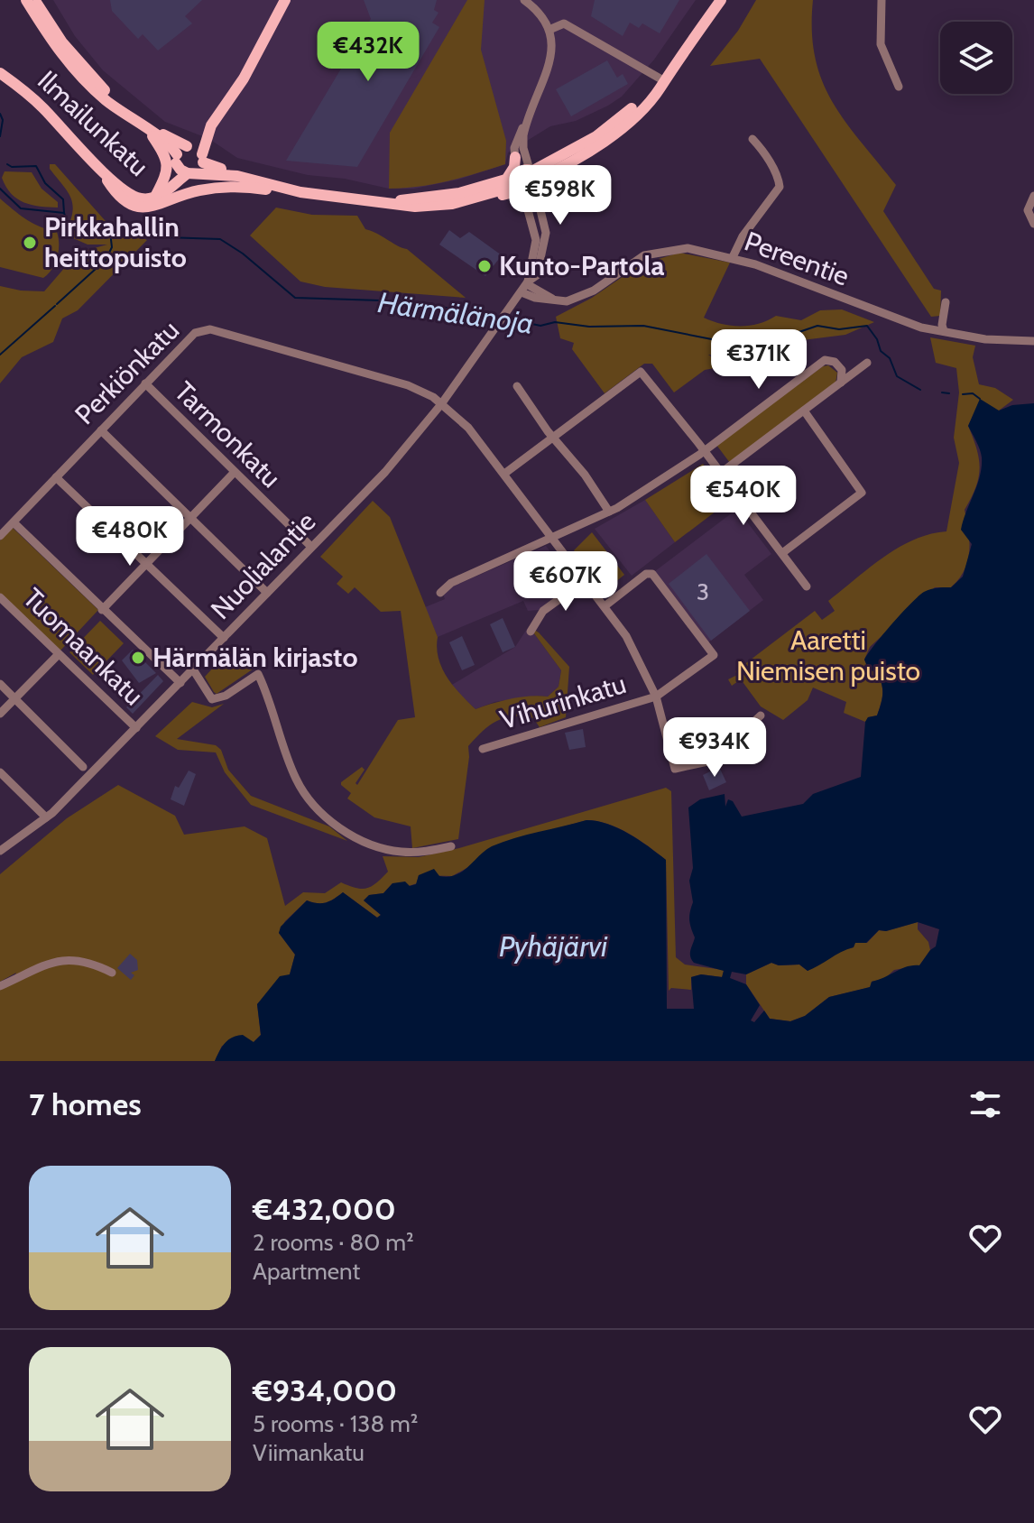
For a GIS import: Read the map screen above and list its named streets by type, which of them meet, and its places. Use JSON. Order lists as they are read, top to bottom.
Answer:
{
  "streets": {
    "main road": ["Ilmailunkatu"],
    "street": [
      "Pereentie",
      "Perkiönkatu",
      "Tarmonkatu",
      "Nuolialantie",
      "Tuomaankatu",
      "Vihurinkatu"
    ]
  },
  "crossings": [
    ["Pereentie", "Nuolialantie"],
    ["Perkiönkatu", "Tarmonkatu"],
    ["Perkiönkatu", "Nuolialantie"],
    ["Perkiönkatu", "Vihurinkatu"],
    ["Tarmonkatu", "Nuolialantie"],
    ["Nuolialantie", "Tuomaankatu"]
  ],
  "water": ["Härmälänoja", "Pyhäjärvi"],
  "parks": ["Aaretti Niemisen puisto"],
  "places": ["Pirkkahallin heittopuisto", "Kunto-Partola", "Härmälän kirjasto"],
  "house_numbers": ["3"],
  "page": {
    "price": [
      "€432K",
      "€598K",
      "€371K",
      "€540K",
      "€480K",
      "€607K",
      "€934K"
    ],
    "heading": "7 homes",
    "list": [
      {
        "name": "€432,000",
        "note": "2 rooms · 80 m² · Apartment"
      },
      {
        "name": "€934,000",
        "note": "5 rooms · 138 m² · Viimankatu"
      }
    ]
  }
}
